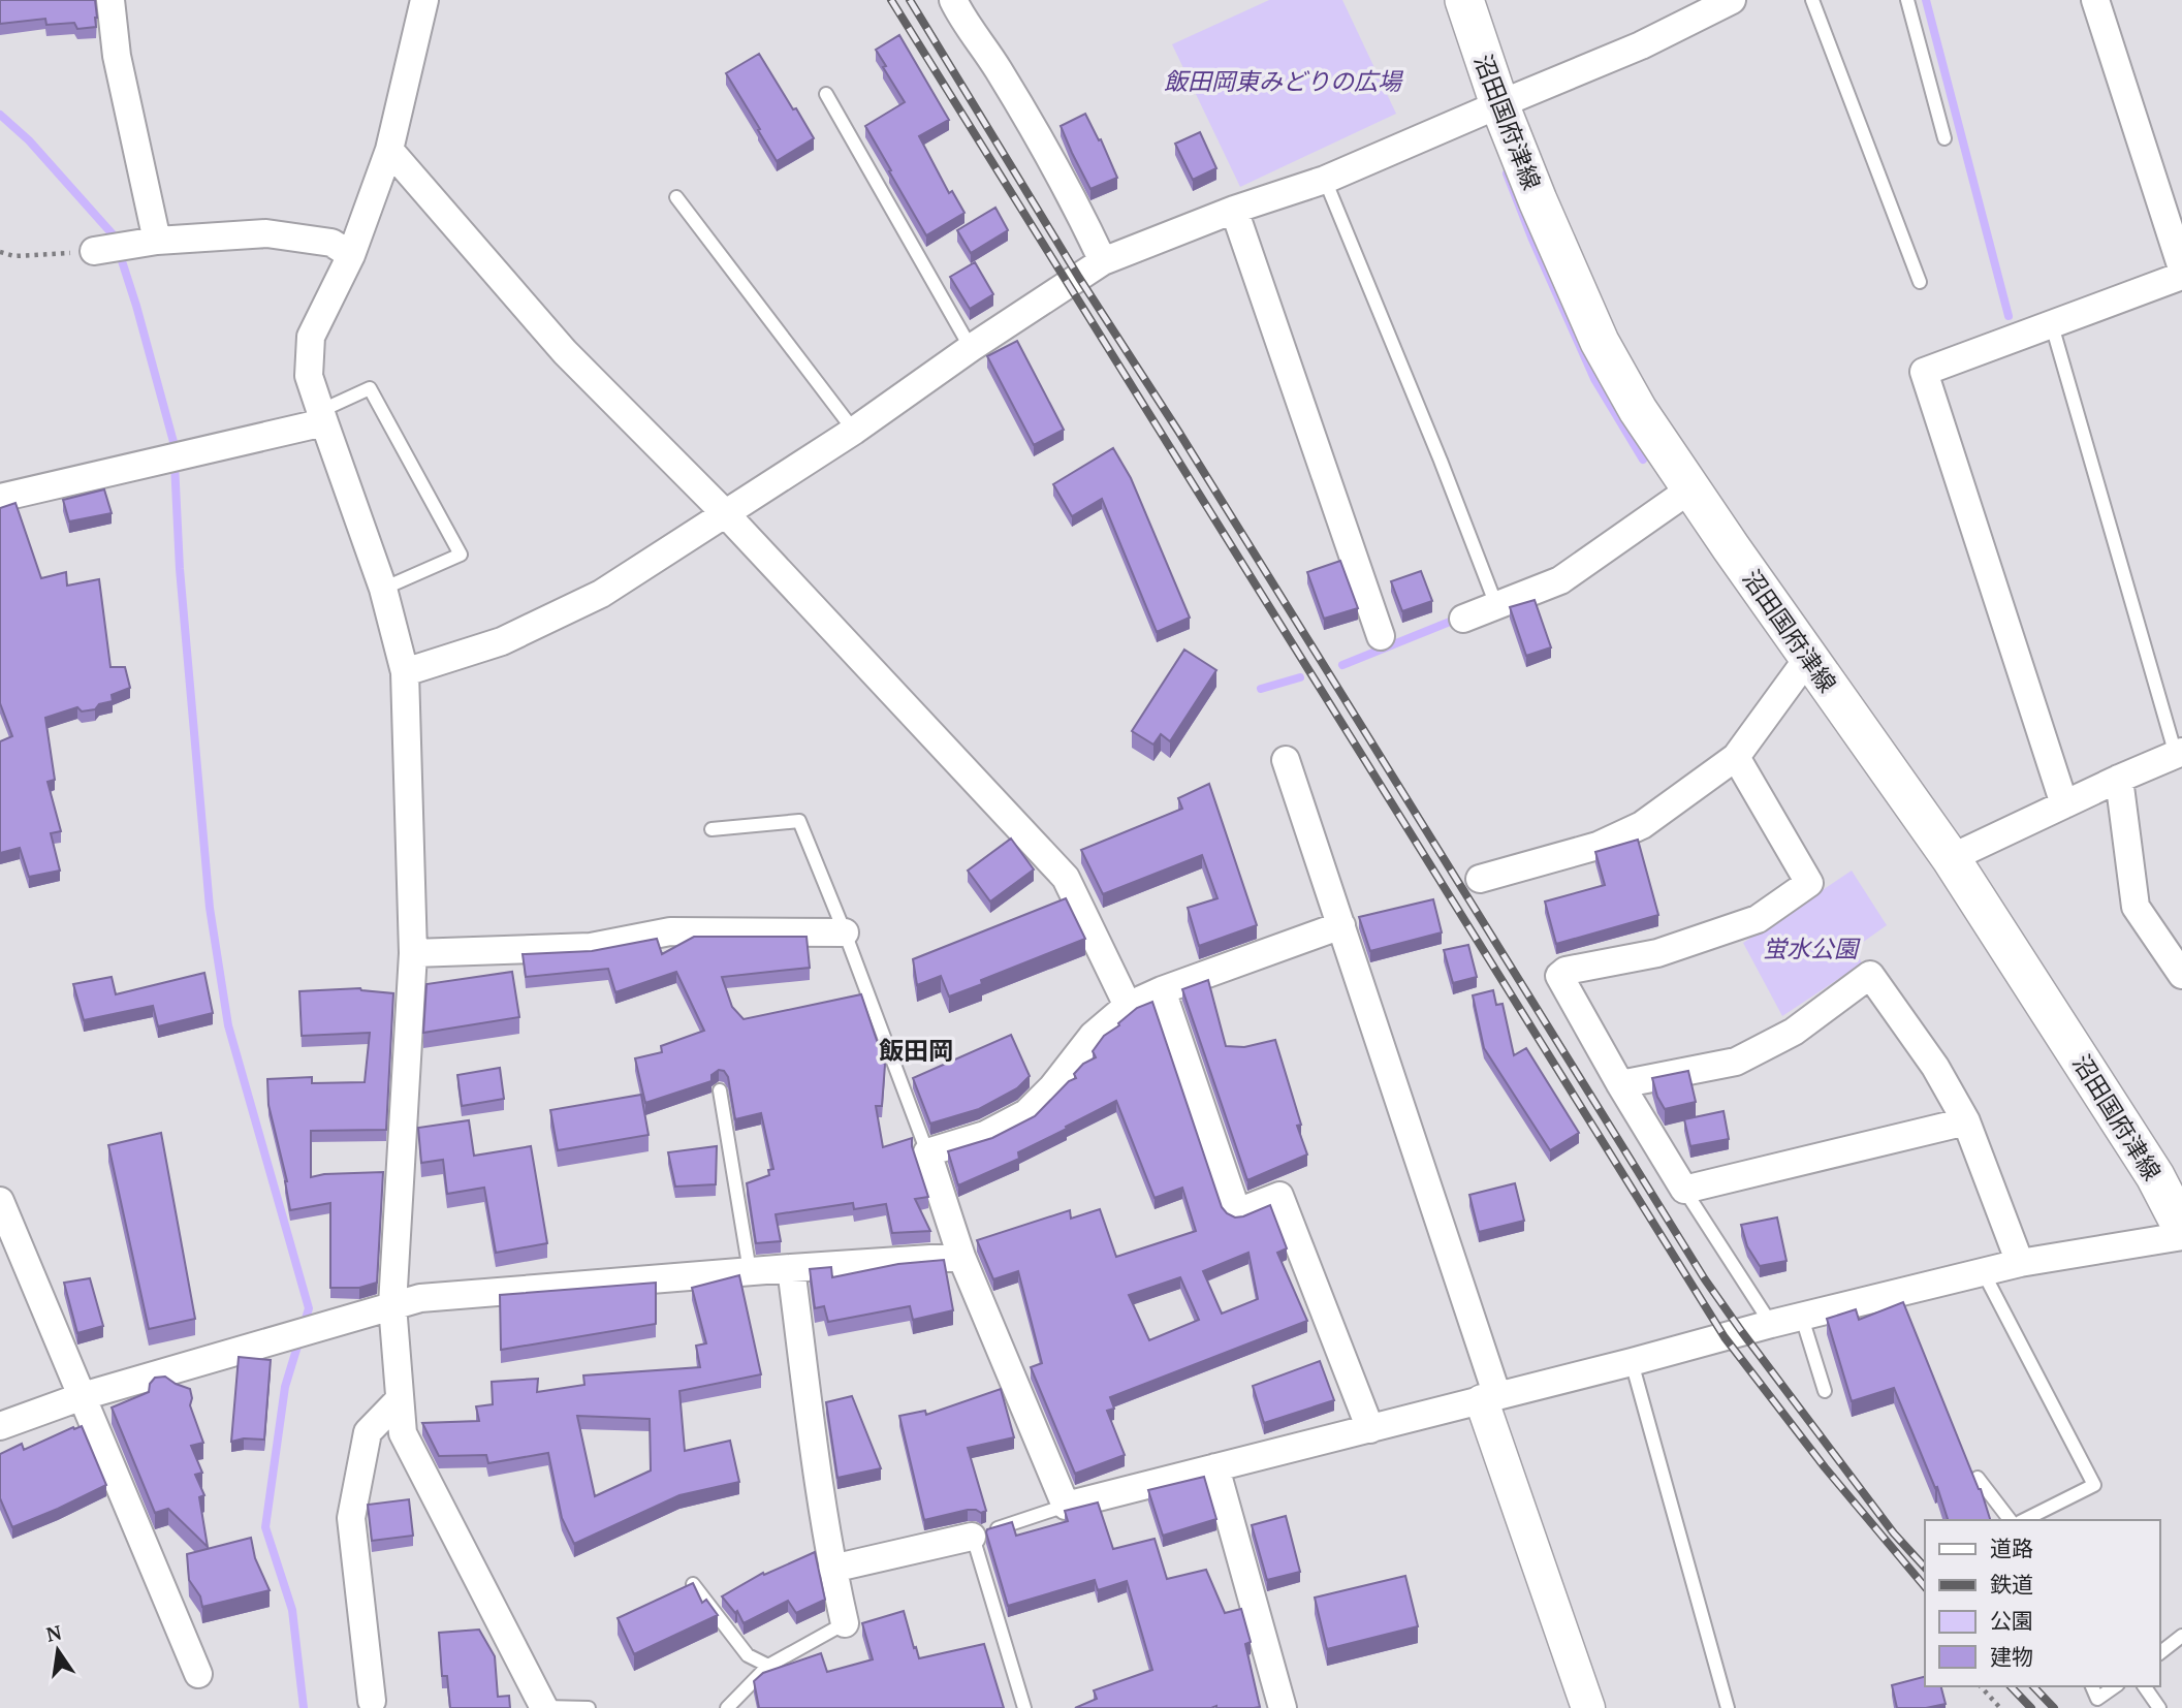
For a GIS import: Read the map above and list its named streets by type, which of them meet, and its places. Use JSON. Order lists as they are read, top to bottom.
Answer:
{
  "streets": {
    "main road": ["沼田国府津線"]
  },
  "districts": ["飯田岡"],
  "parks": ["飯田岡東みどりの広場", "蛍水公園"],
  "legend": [
    "道路",
    "鉄道",
    "公園",
    "建物"
  ],
  "north": "top"
}
